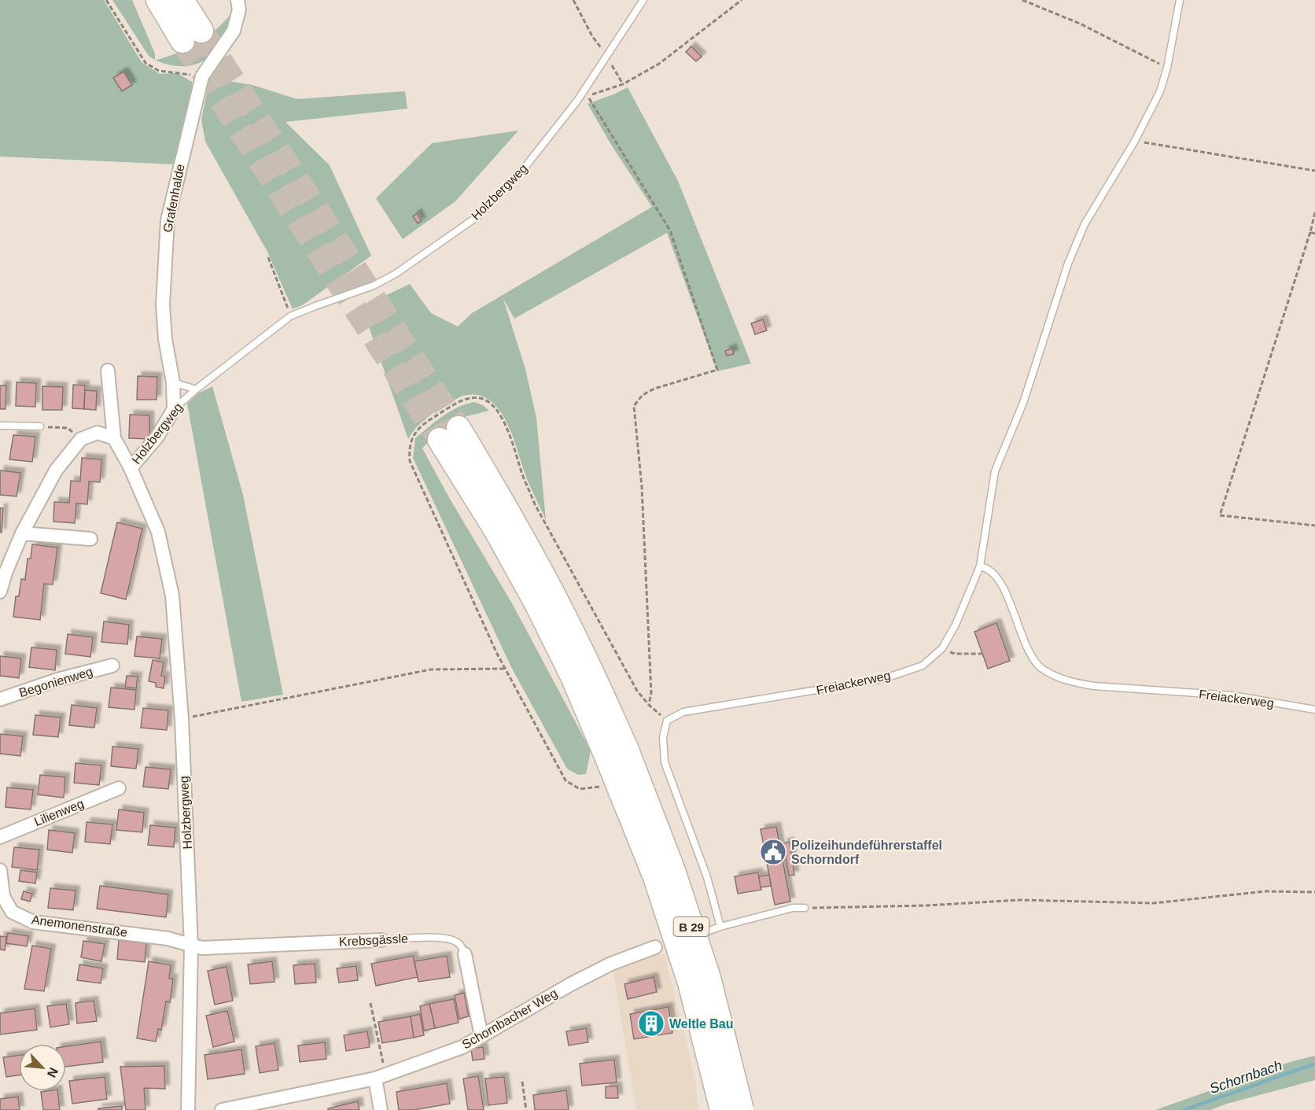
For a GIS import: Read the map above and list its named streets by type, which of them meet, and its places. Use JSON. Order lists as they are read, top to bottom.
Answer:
{
  "streets": {
    "highway": ["B 29"],
    "street": [
      "Holzbergweg",
      "Grafenhalde",
      "Begonienweg",
      "Lilienweg",
      "Anemonenstraße",
      "Krebsgässle",
      "Schornbacher Weg"
    ],
    "lane": ["Freiackerweg"]
  },
  "crossings": [
    ["Holzbergweg", "Grafenhalde"],
    ["Holzbergweg", "Anemonenstraße"],
    ["Holzbergweg", "Krebsgässle"],
    ["Anemonenstraße", "Krebsgässle"],
    ["Krebsgässle", "Schornbacher Weg"]
  ],
  "water": ["Schornbach"],
  "places": {
    "public building": ["Polizeihundeführerstaffel Schorndorf"],
    "building": ["Weltle Bau"]
  },
  "north": "bottom right"
}
